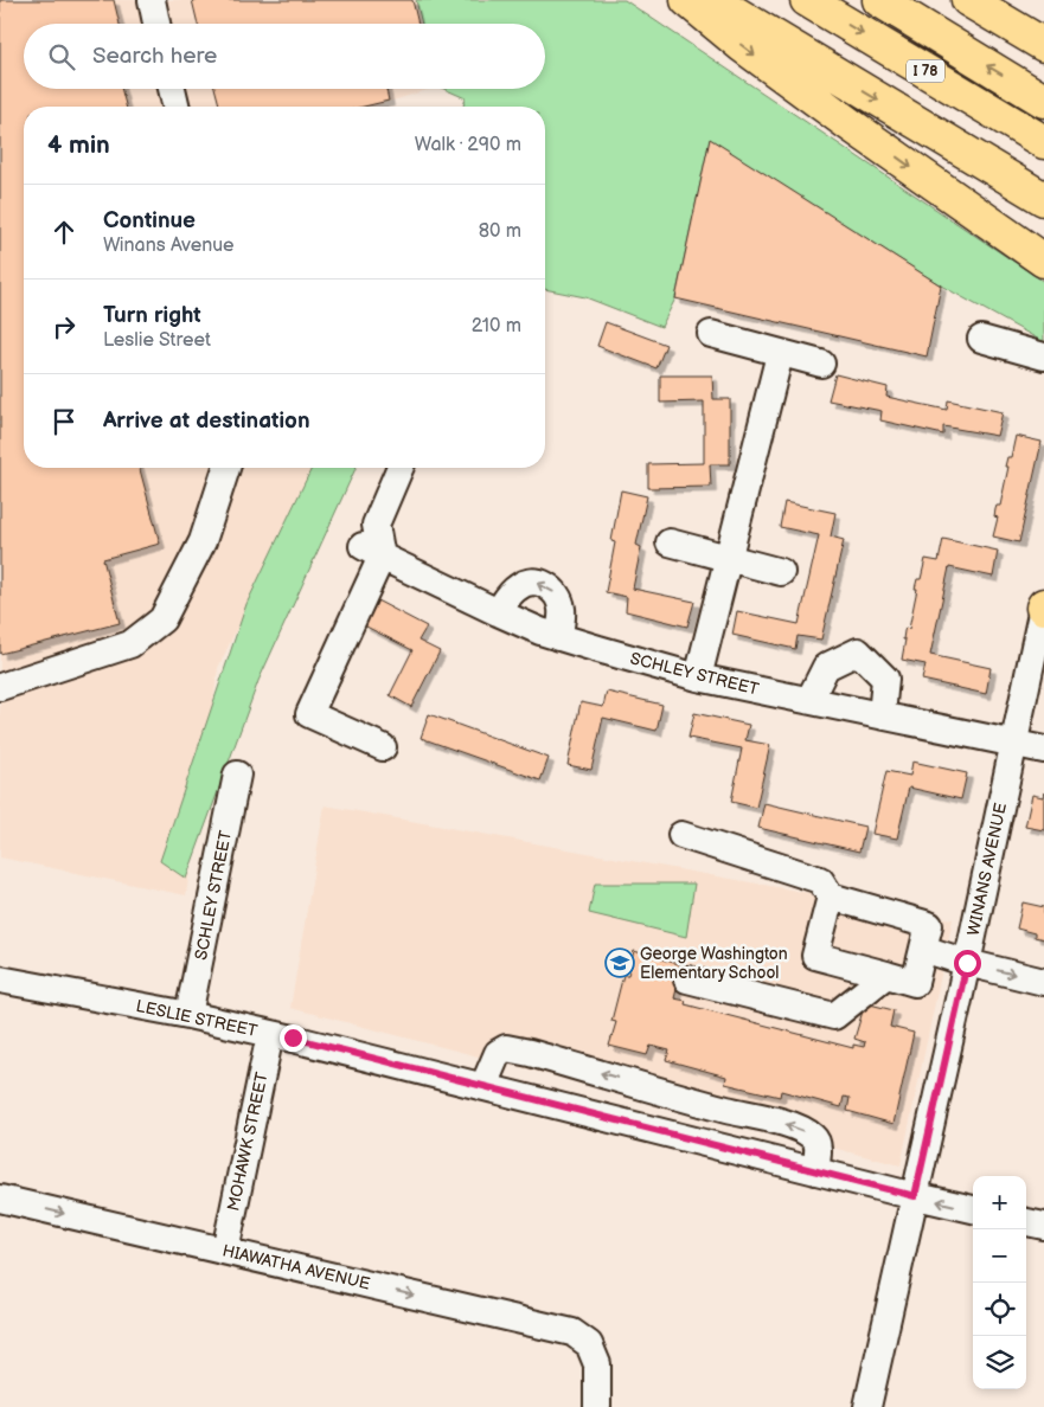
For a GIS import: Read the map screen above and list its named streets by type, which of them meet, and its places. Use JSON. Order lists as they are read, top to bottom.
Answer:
{
  "streets": {
    "highway": ["I 78"],
    "street": [
      "SCHLEY STREET",
      "WINANS AVENUE",
      "LESLIE STREET",
      "MOHAWK STREET",
      "HIAWATHA AVENUE"
    ]
  },
  "crossings": [
    ["SCHLEY STREET", "WINANS AVENUE"],
    ["SCHLEY STREET", "LESLIE STREET"],
    ["WINANS AVENUE", "LESLIE STREET"],
    ["LESLIE STREET", "MOHAWK STREET"],
    ["MOHAWK STREET", "HIAWATHA AVENUE"]
  ],
  "one_way": ["HIAWATHA AVENUE"],
  "places": {
    "school or university": ["George Washington Elementary School"]
  },
  "page": {
    "search": "Search here",
    "heading": ["4 min", "Walk · 290 m"],
    "list": [
      ["Continue", "Winans Avenue", "80 m"],
      ["Turn right", "Leslie Street", "210 m"],
      "Arrive at destination"
    ],
    "map_buttons": ["+", "−"]
  }
}
